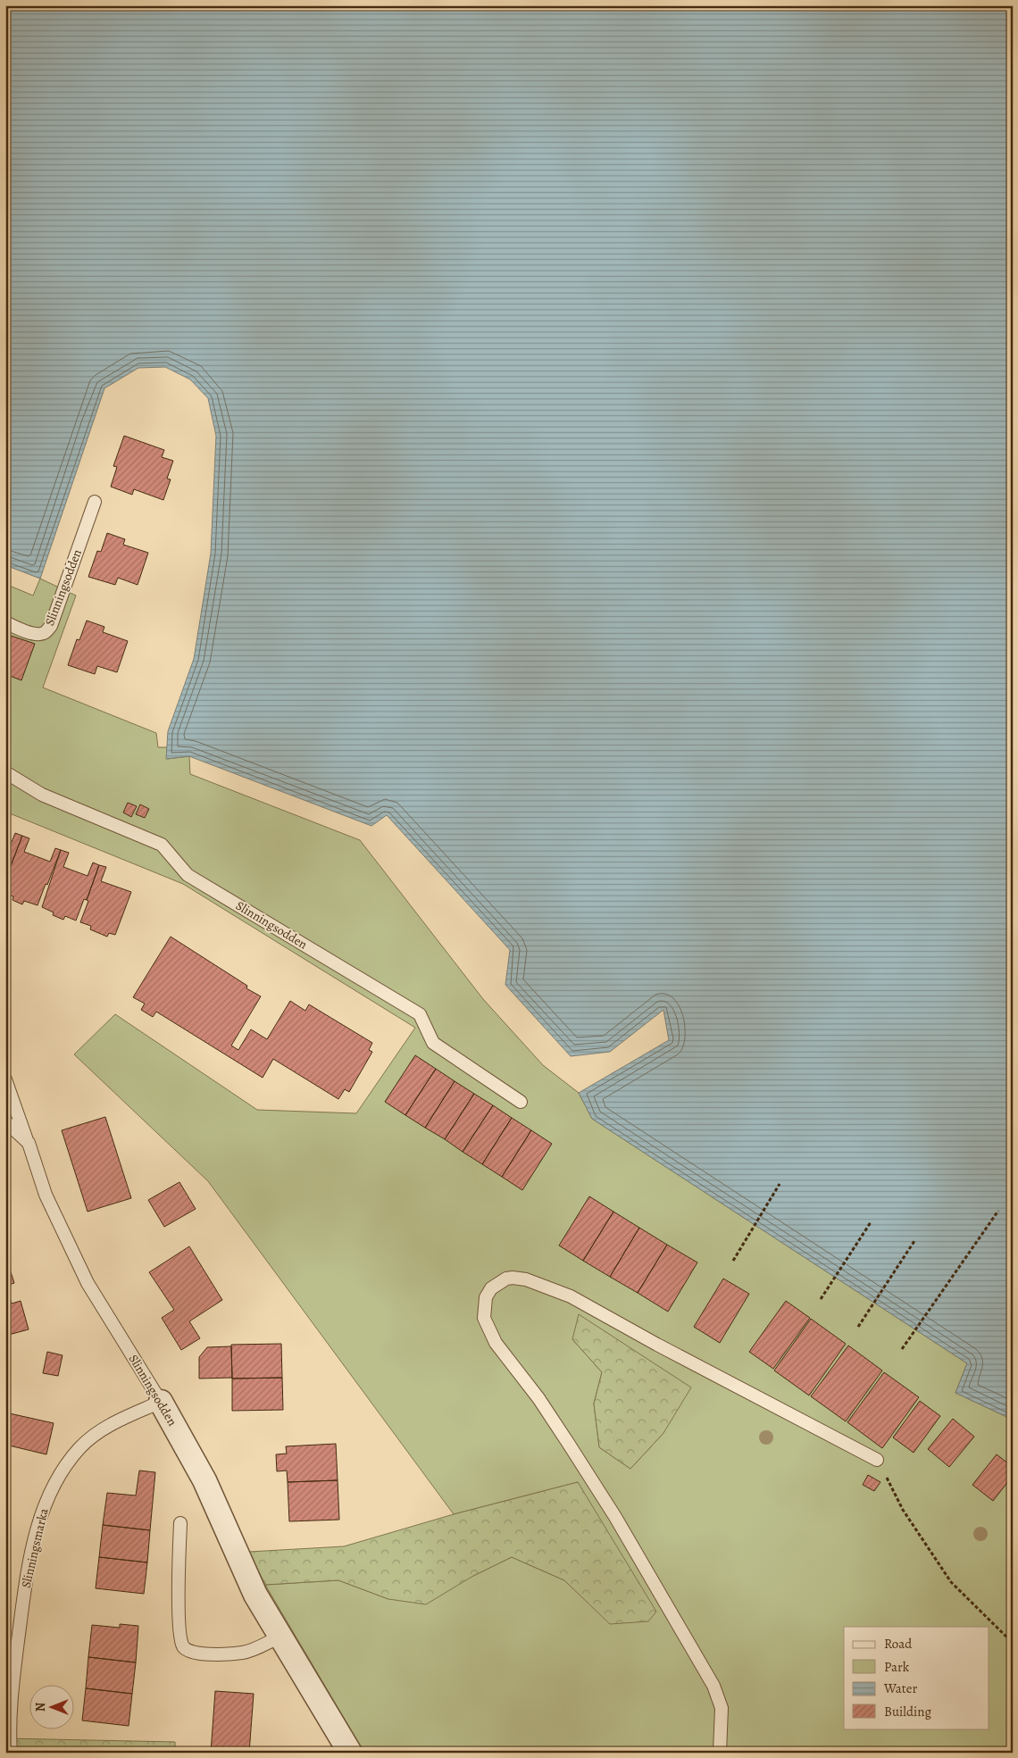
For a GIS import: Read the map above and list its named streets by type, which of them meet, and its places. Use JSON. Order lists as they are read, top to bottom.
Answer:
{
  "streets": {
    "street": ["Slinningsodden"],
    "lane": ["Slinningsmarka"]
  },
  "crossings": [
    ["Slinningsodden", "Slinningsmarka"]
  ],
  "legend": [
    "Road",
    "Park",
    "Water",
    "Building"
  ],
  "north": "left"
}
